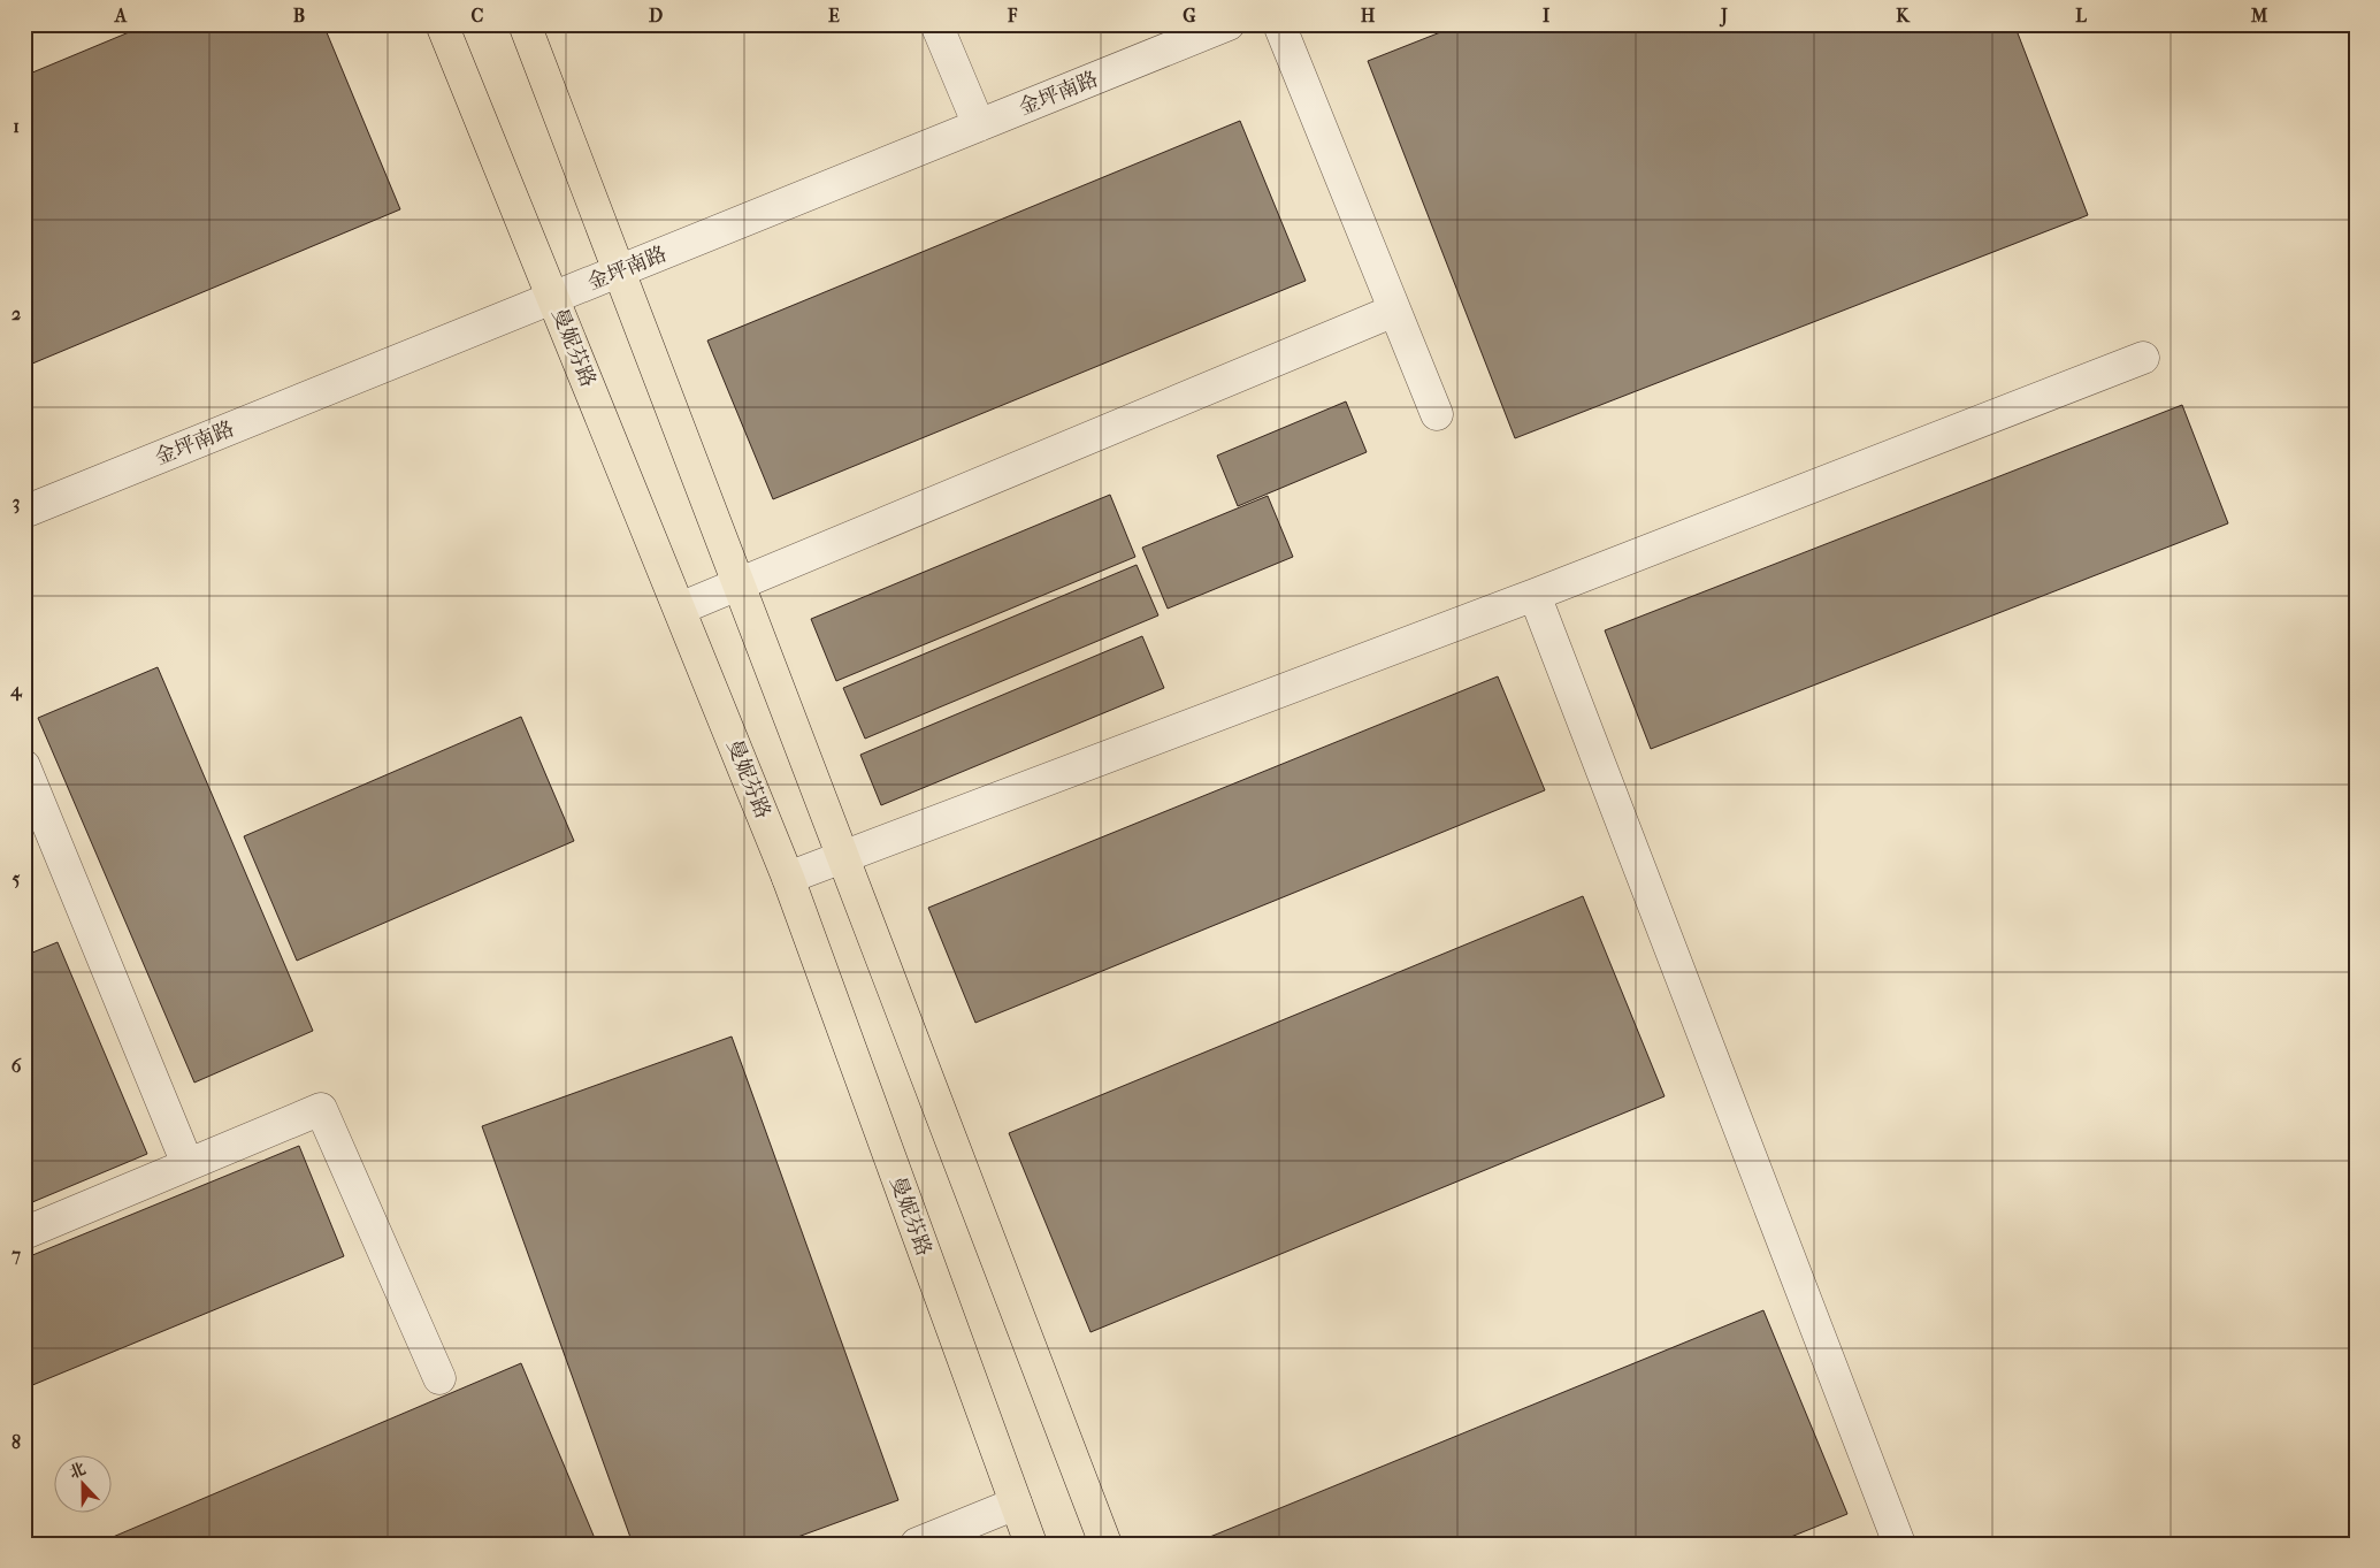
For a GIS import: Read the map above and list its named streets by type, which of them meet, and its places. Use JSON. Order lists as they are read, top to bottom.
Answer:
{
  "streets": {
    "main road": ["曼妮芬路"],
    "street": ["金坪南路"]
  },
  "crossings": [
    ["金坪南路", "曼妮芬路"]
  ],
  "north": "top",
  "grid": {
    "columns": [
      "A",
      "B",
      "C",
      "D",
      "E",
      "F",
      "G",
      "H",
      "I",
      "J",
      "K",
      "L",
      "M"
    ],
    "rows": [
      "1",
      "2",
      "3",
      "4",
      "5",
      "6",
      "7",
      "8"
    ]
  }
}
